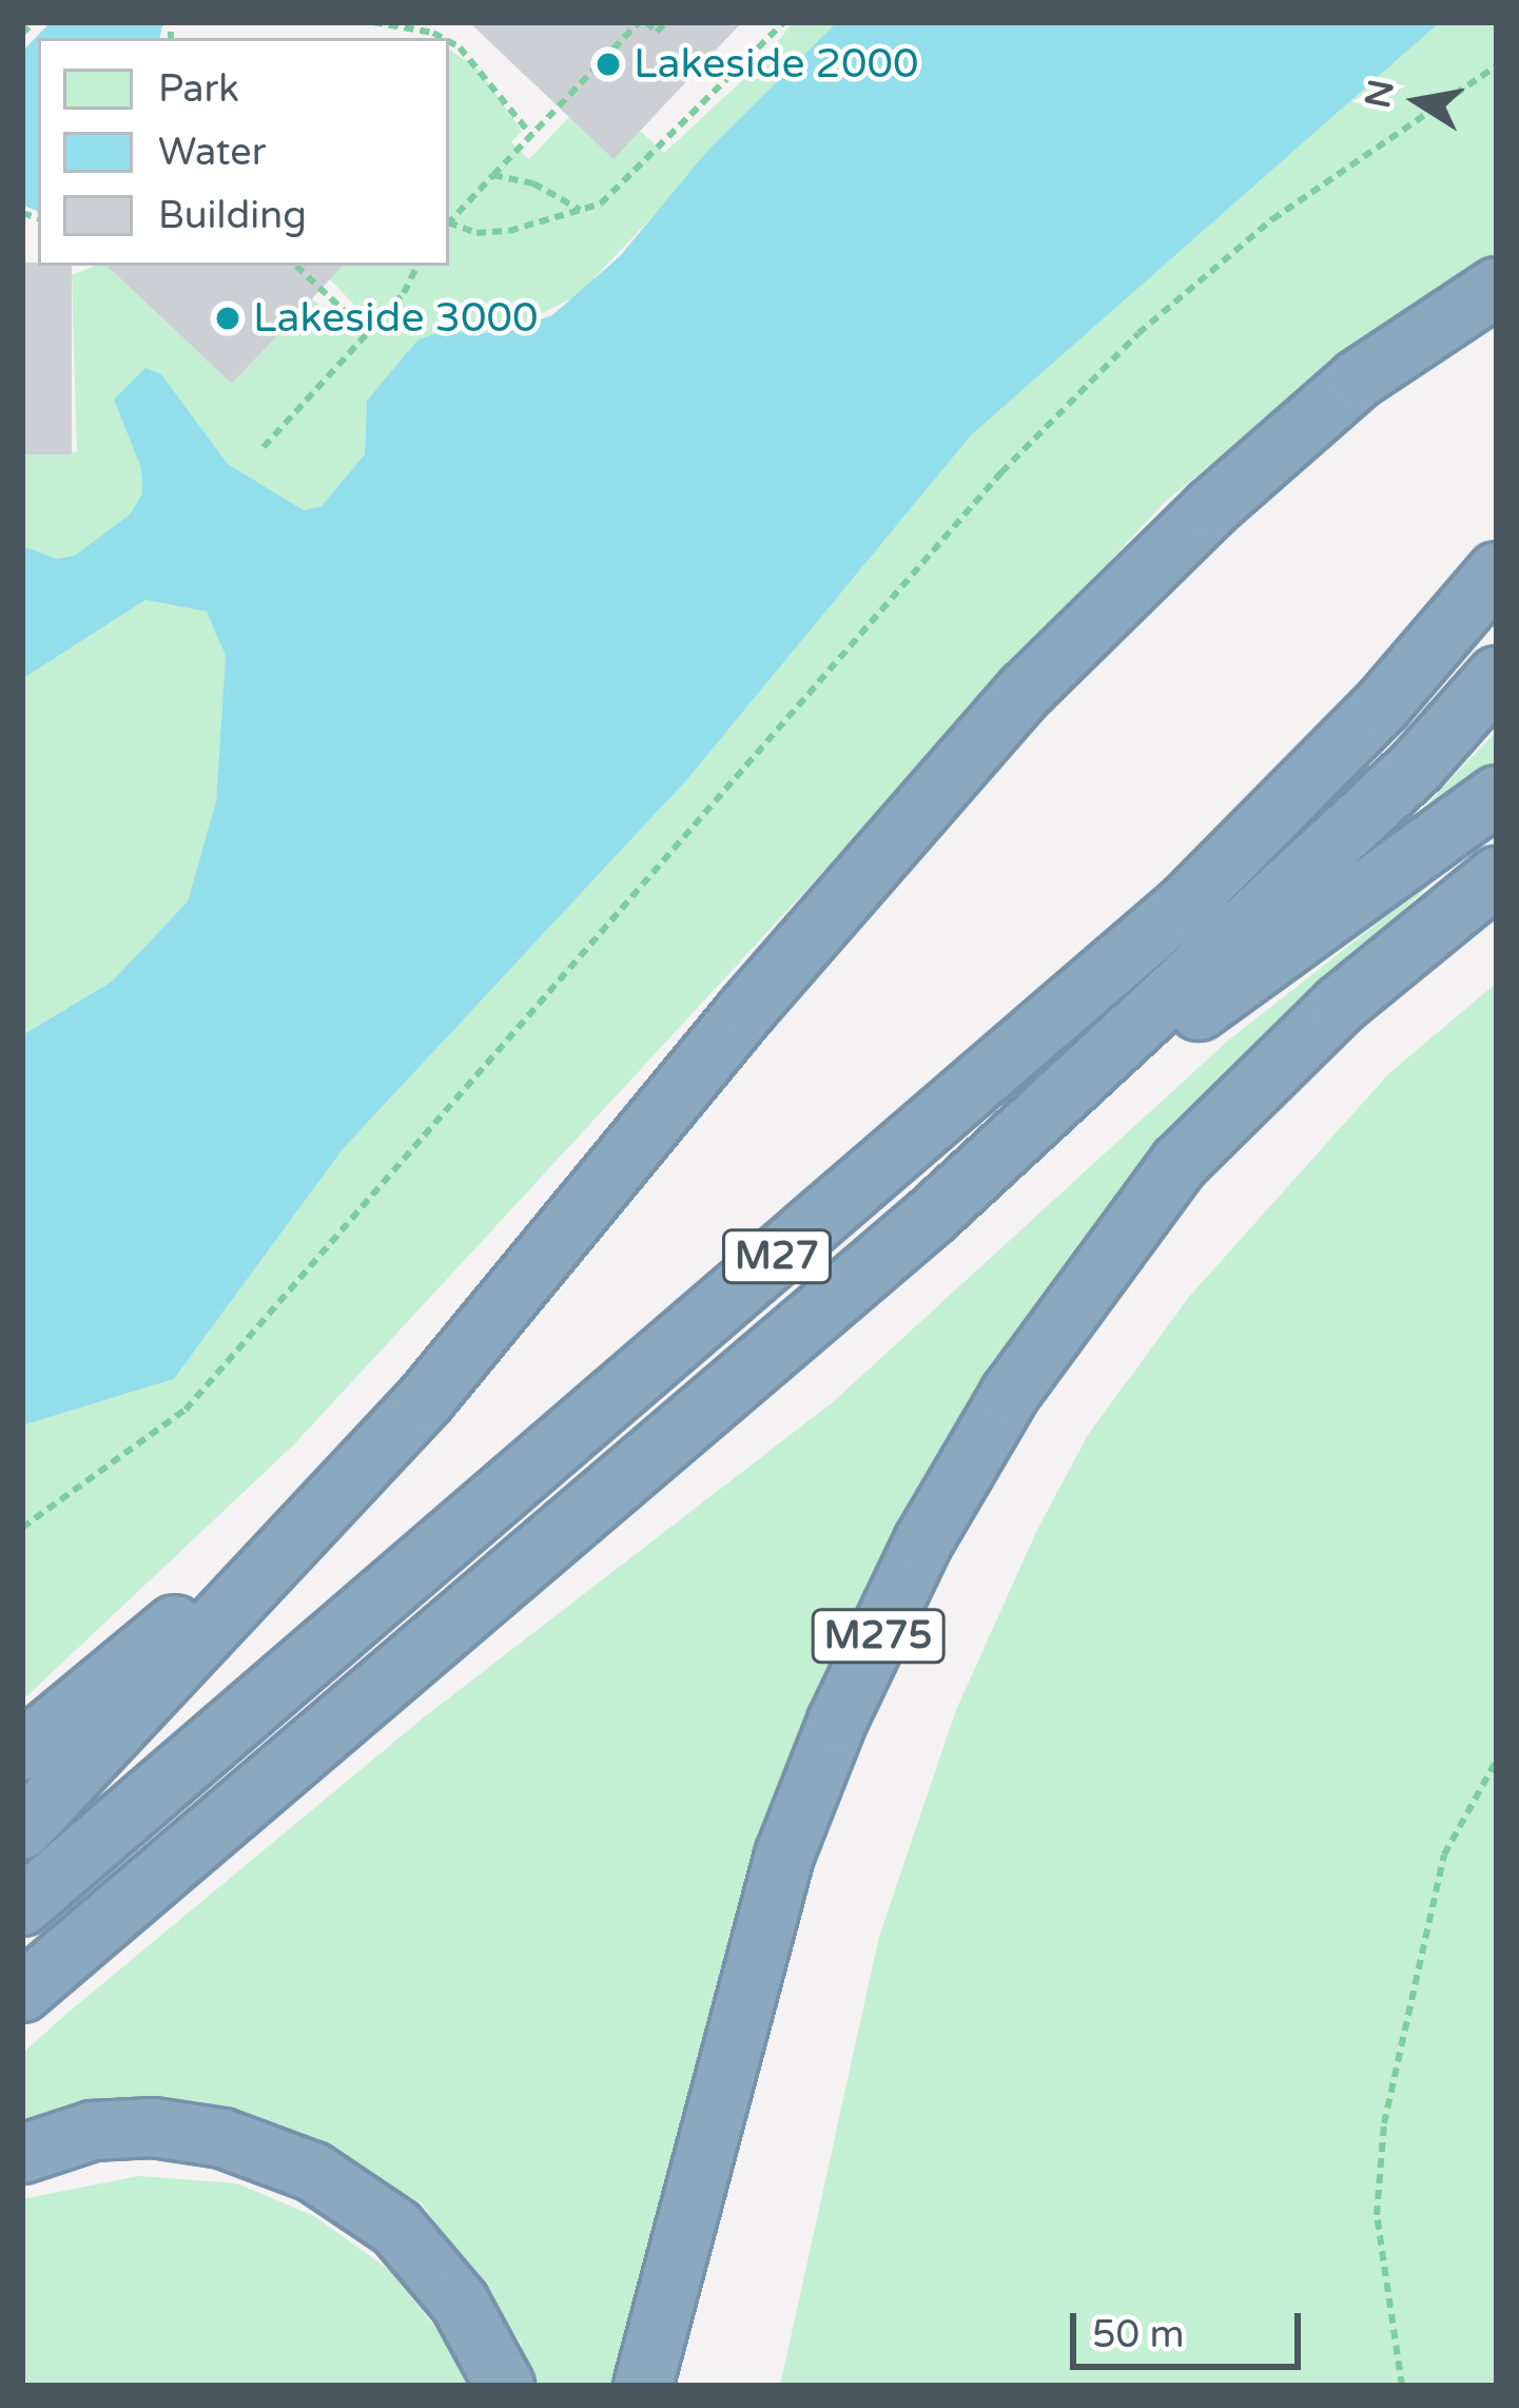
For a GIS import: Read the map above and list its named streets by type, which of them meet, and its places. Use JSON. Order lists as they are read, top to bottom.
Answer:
{
  "streets": {
    "highway": ["M27", "M275"]
  },
  "places": ["Lakeside 2000", "Lakeside 3000"],
  "legend": ["Park", "Water", "Building"],
  "scale_bar": "50 m",
  "north": "left"
}
